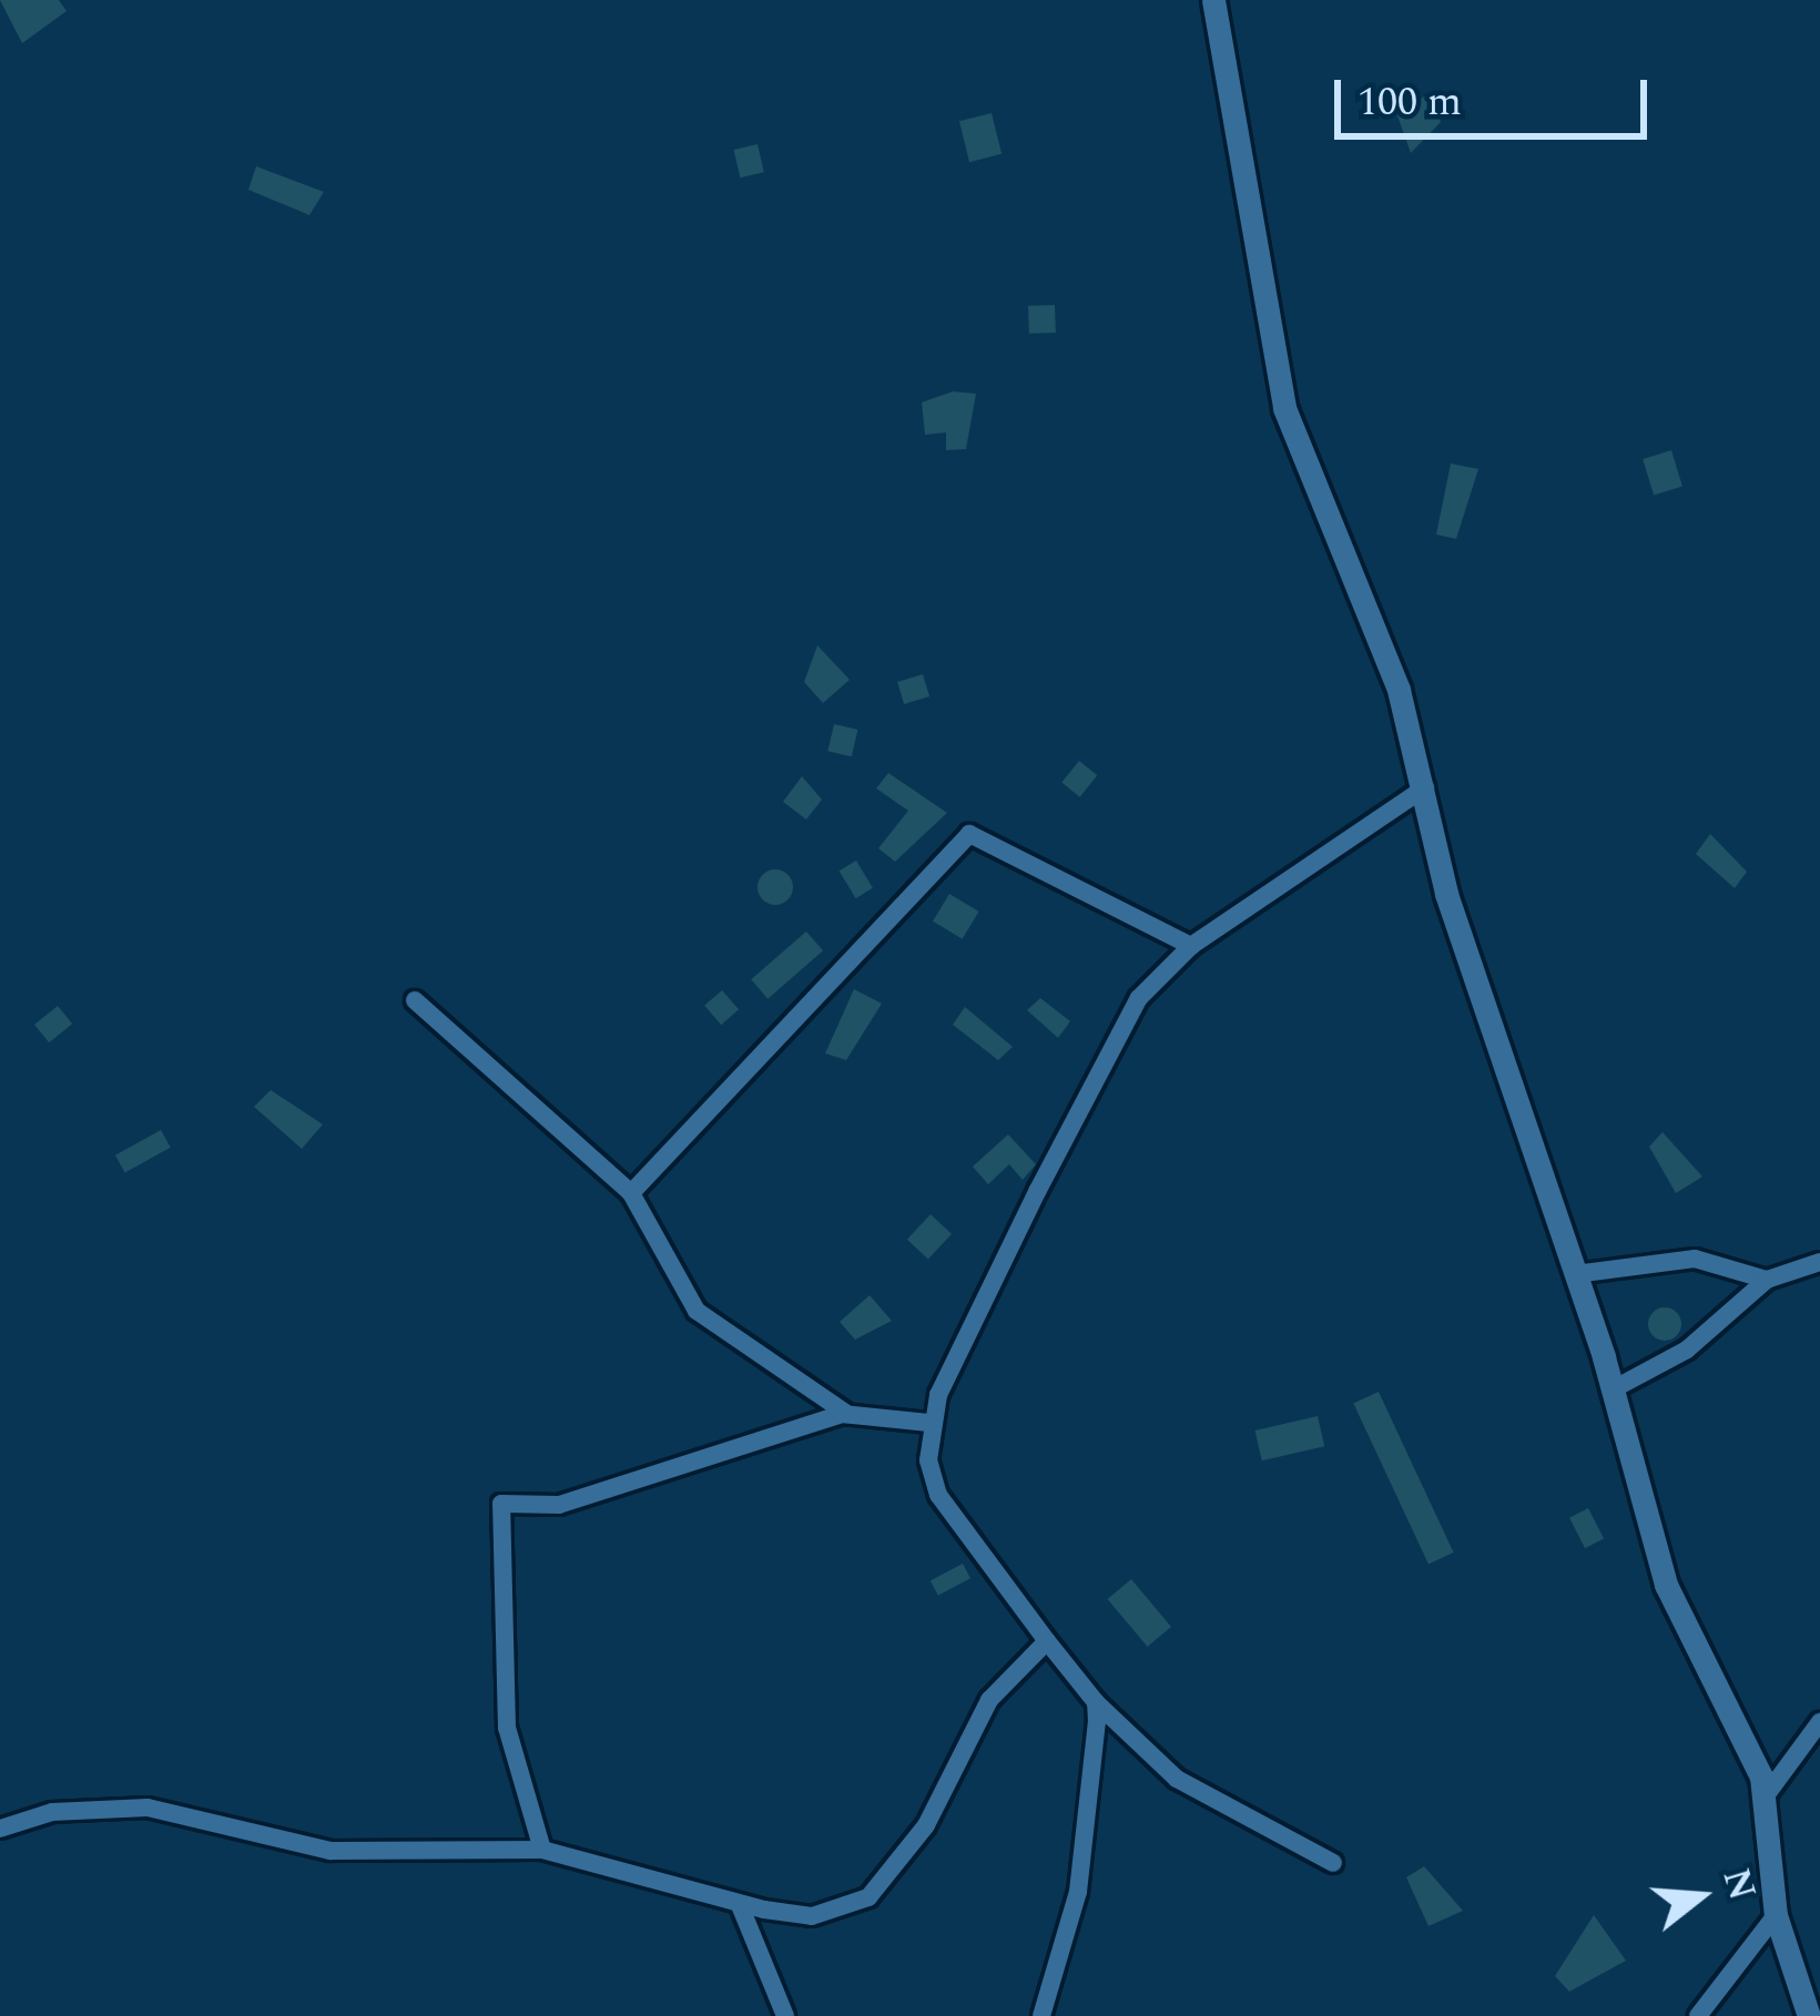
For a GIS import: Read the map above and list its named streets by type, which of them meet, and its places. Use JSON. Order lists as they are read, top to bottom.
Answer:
{
  "scale_bar": "100 m",
  "north": "right"
}
